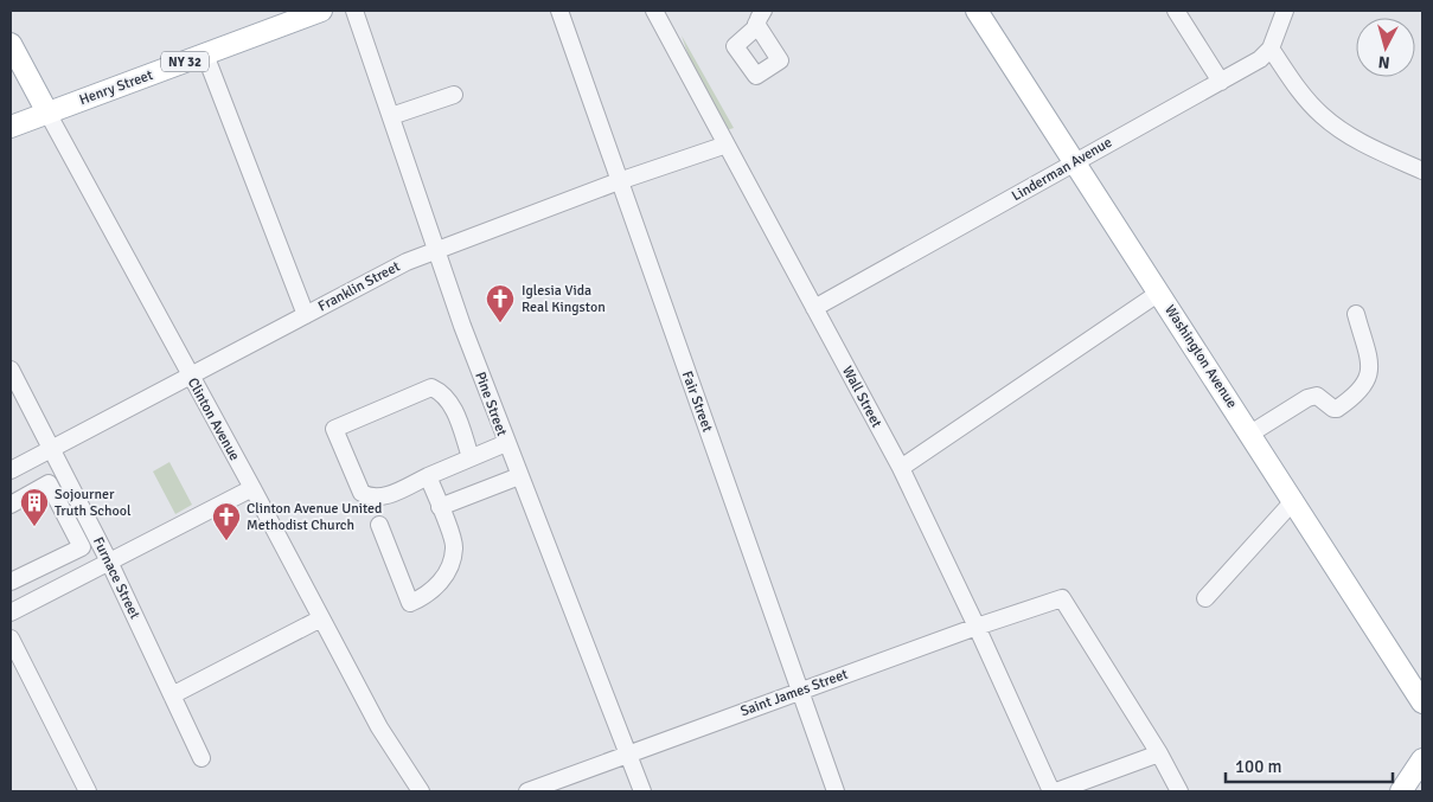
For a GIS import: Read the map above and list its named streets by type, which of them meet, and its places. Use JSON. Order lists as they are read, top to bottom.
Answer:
{
  "streets": {
    "main road": [
      "NY 32",
      "Henry Street",
      "Washington Avenue",
      "Clinton Avenue"
    ],
    "street": [
      "Linderman Avenue",
      "Franklin Street",
      "Wall Street",
      "Fair Street",
      "Pine Street",
      "Furnace Street",
      "Saint James Street"
    ]
  },
  "crossings": [
    ["Henry Street", "Clinton Avenue"],
    ["Linderman Avenue", "Washington Avenue"],
    ["Linderman Avenue", "Wall Street"],
    ["Franklin Street", "Wall Street"],
    ["Franklin Street", "Fair Street"],
    ["Franklin Street", "Pine Street"],
    ["Franklin Street", "Clinton Avenue"],
    ["Franklin Street", "Furnace Street"],
    ["Wall Street", "Saint James Street"],
    ["Fair Street", "Saint James Street"],
    ["Pine Street", "Saint James Street"]
  ],
  "places": {
    "church": ["Iglesia Vida Real Kingston", "Clinton Avenue United Methodist Church"],
    "building": ["Sojourner Truth School"]
  },
  "scale_bar": "100 m",
  "north": "bottom"
}
